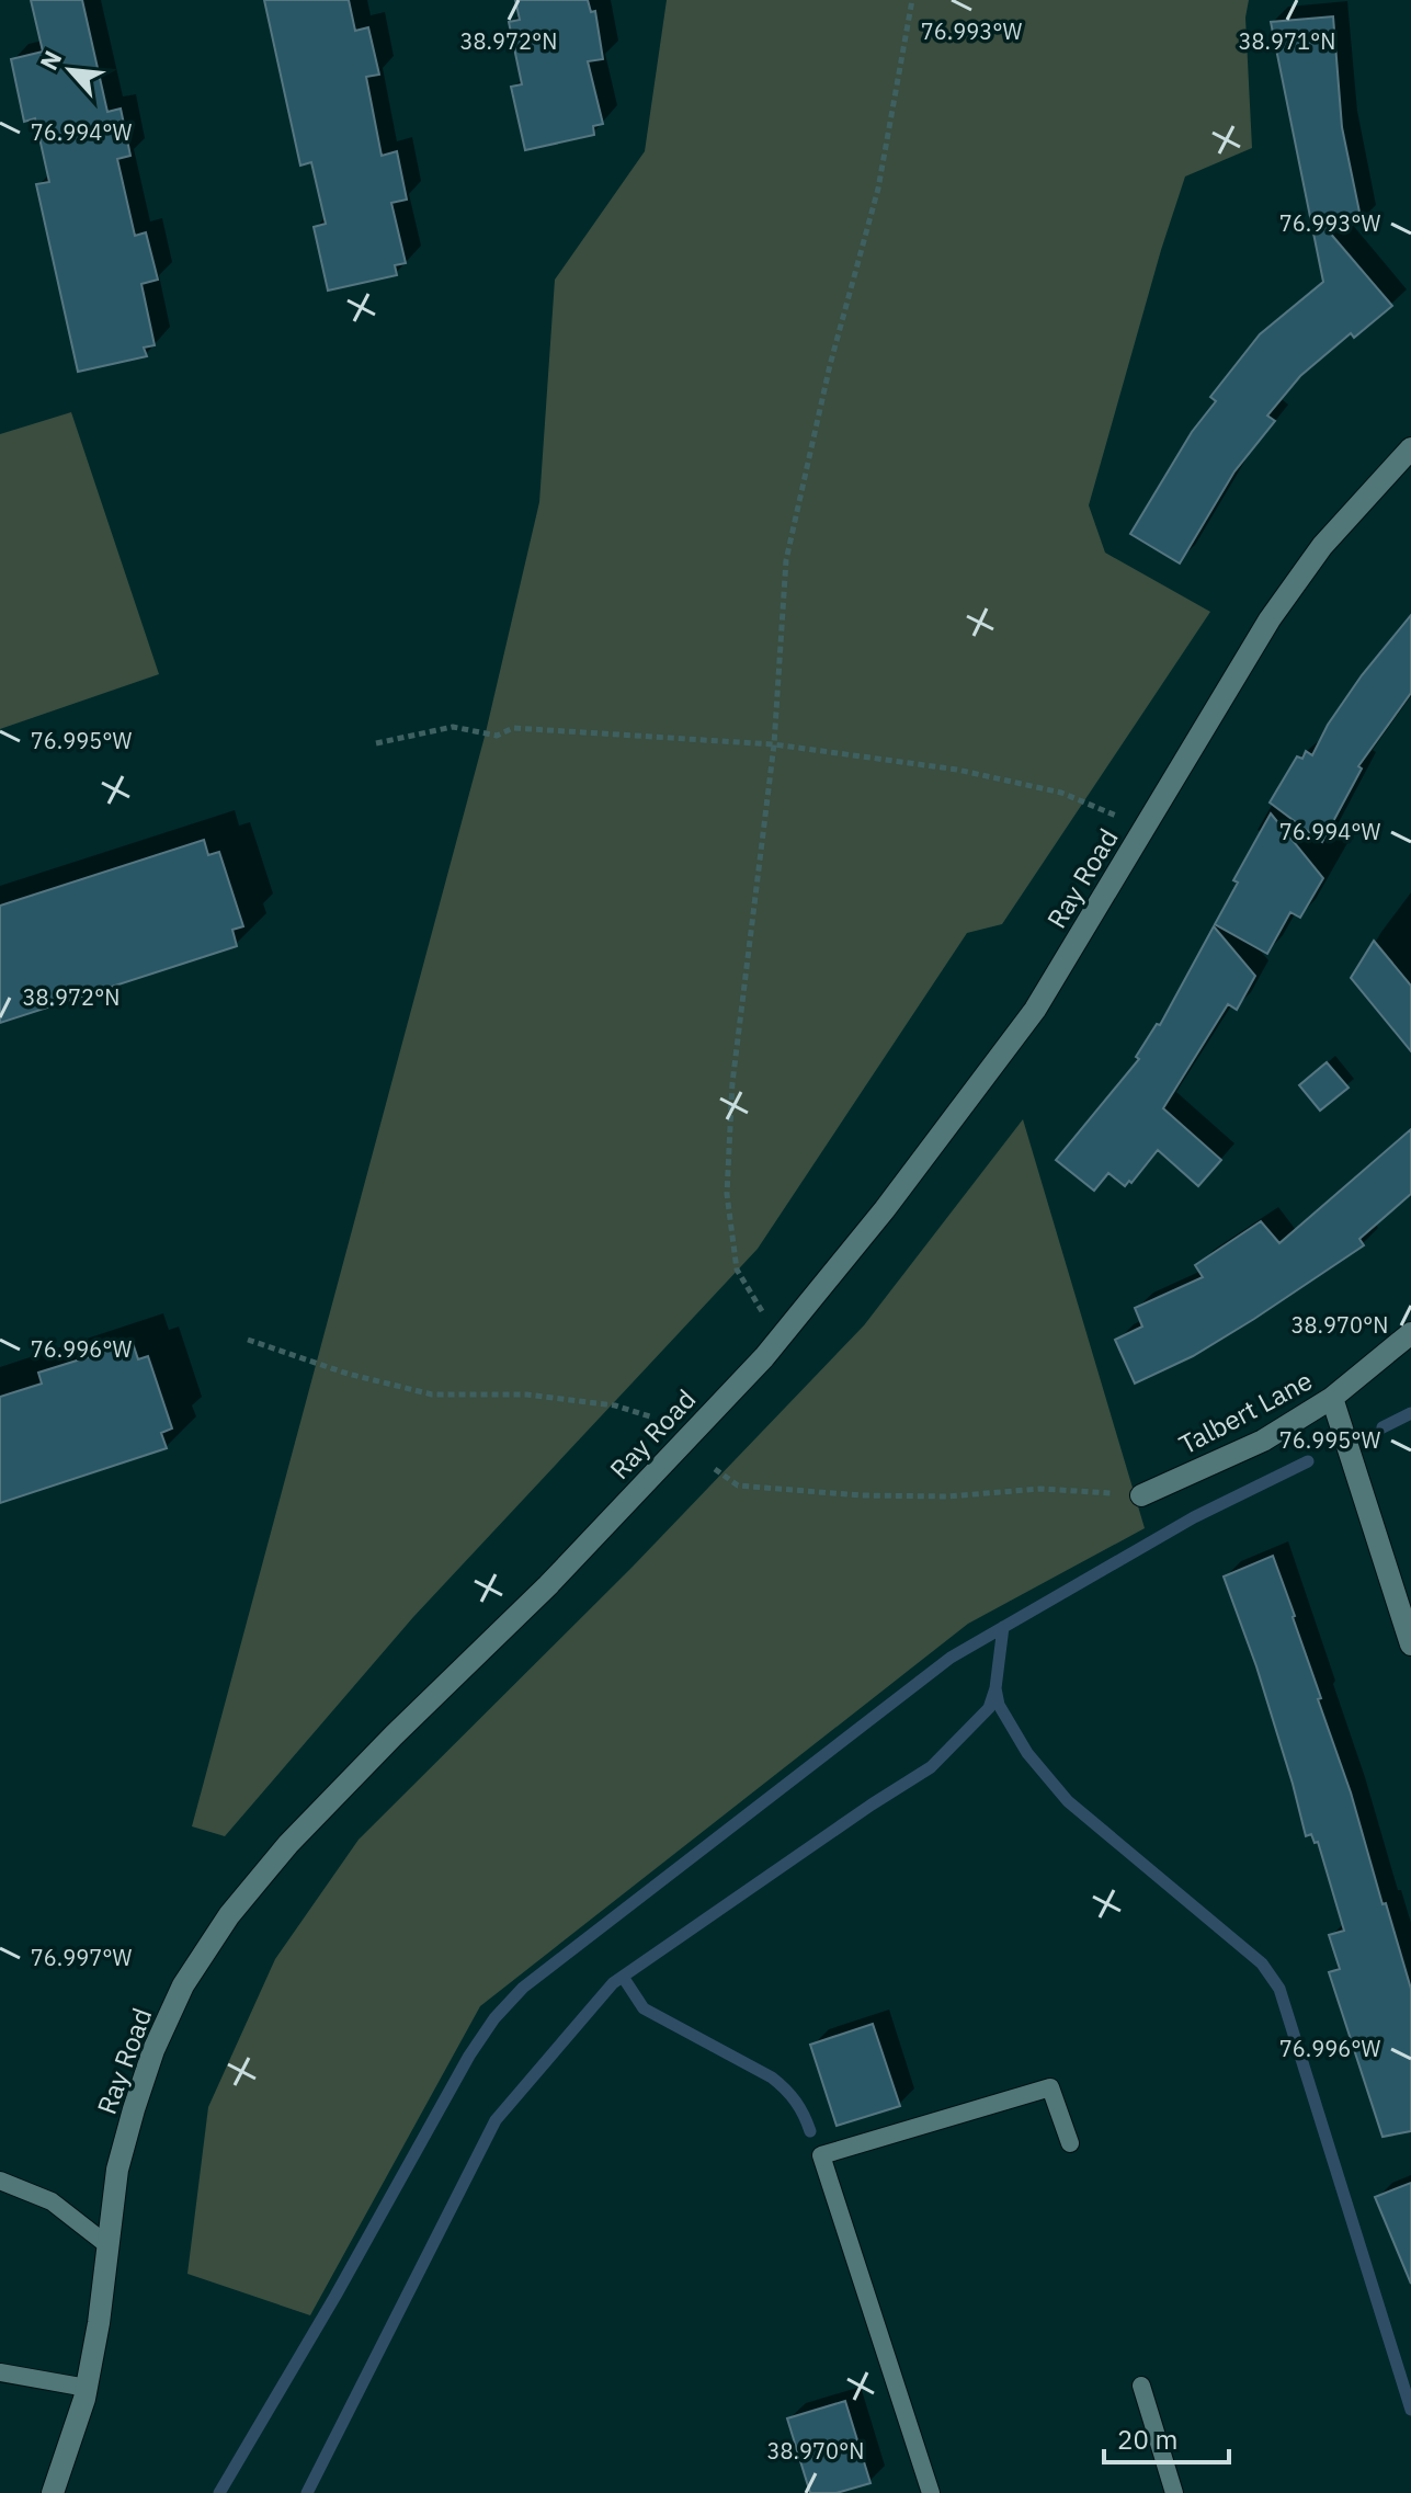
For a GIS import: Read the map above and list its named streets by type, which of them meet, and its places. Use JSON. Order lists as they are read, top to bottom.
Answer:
{
  "streets": {
    "street": ["Ray Road", "Talbert Lane"]
  },
  "scale_bar": "20 m",
  "north": "top left",
  "coordinates": [
    "76.993°W",
    "38.972°N",
    "38.971°N",
    "76.994°W",
    "76.995°W",
    "38.970°N",
    "76.996°W",
    "76.997°W"
  ]
}
